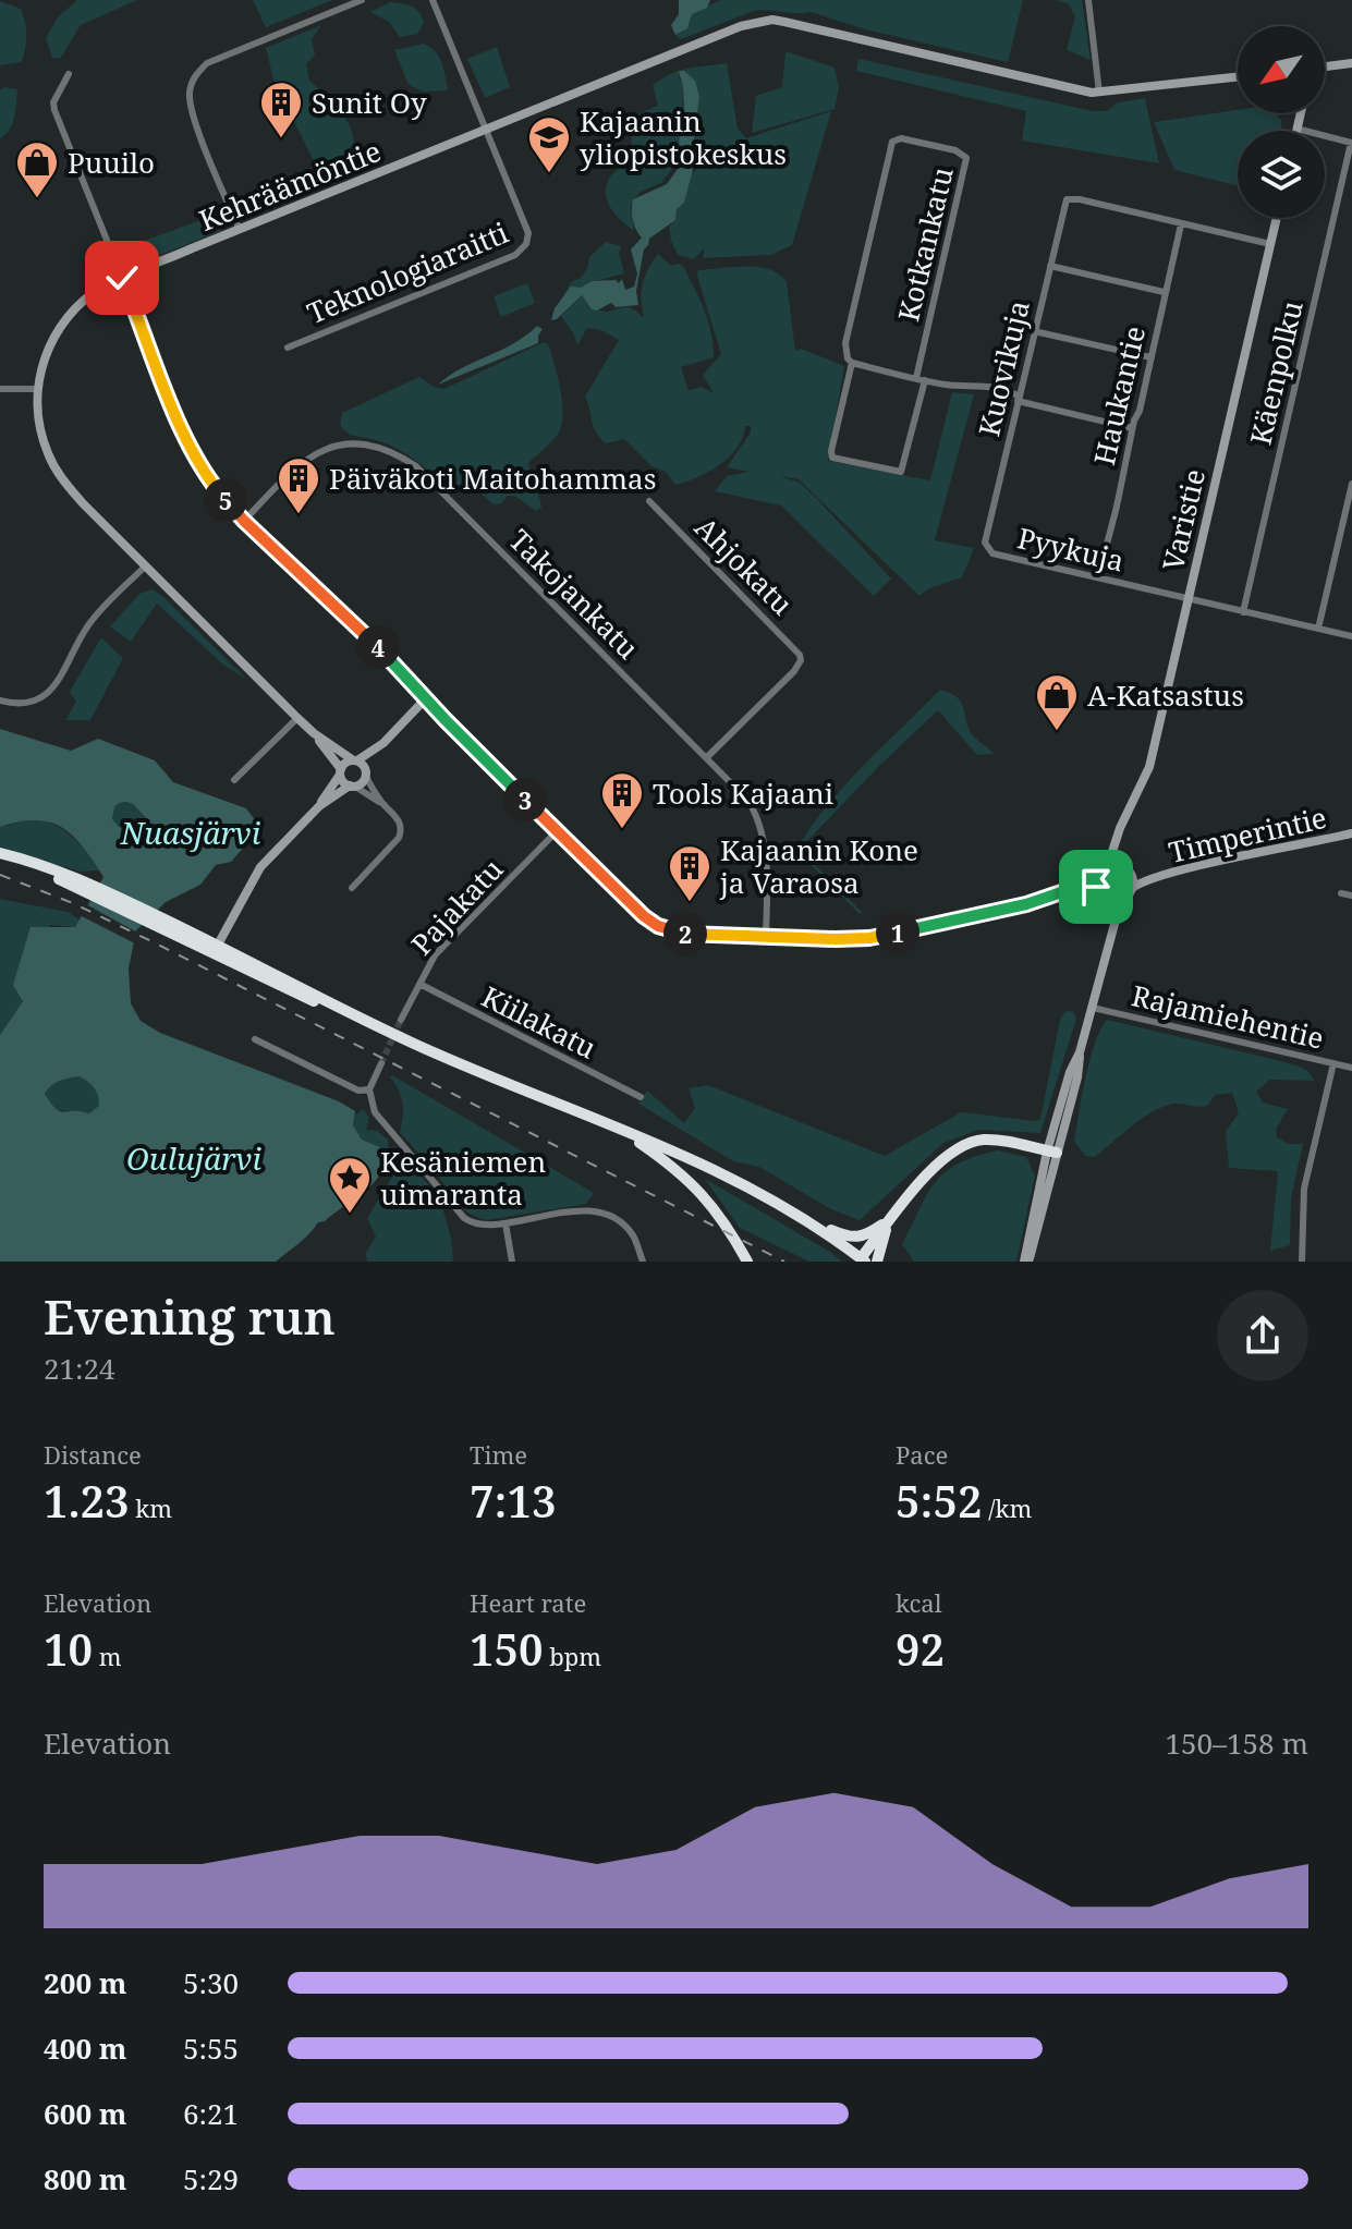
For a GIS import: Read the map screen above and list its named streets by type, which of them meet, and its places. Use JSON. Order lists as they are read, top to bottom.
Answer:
{
  "streets": {
    "street": [
      "Kehräämöntie",
      "Kotkankatu",
      "Teknologiaraitti",
      "Kuovikuja",
      "Käenpolku",
      "Haukantie",
      "Varistie",
      "Pyykuja",
      "Ahjokatu",
      "Takojankatu",
      "Timperintie",
      "Pajakatu",
      "Rajamiehentie",
      "Kiilakatu"
    ]
  },
  "crossings": [
    ["Kehräämöntie", "Teknologiaraitti"],
    ["Kuovikuja", "Haukantie"],
    ["Kuovikuja", "Pyykuja"],
    ["Käenpolku", "Pyykuja"],
    ["Haukantie", "Pyykuja"],
    ["Varistie", "Pyykuja"],
    ["Varistie", "Timperintie"],
    ["Ahjokatu", "Takojankatu"],
    ["Pajakatu", "Kiilakatu"]
  ],
  "water": ["Nuasjärvi", "Oulujärvi"],
  "places": {
    "building": [
      "Sunit Oy",
      "Päiväkoti Maitohammas",
      "Tools Kajaani",
      "Kajaanin Kone ja Varaosa"
    ],
    "school or university": ["Kajaanin yliopistokeskus"],
    "shop": ["Puuilo", "A-Katsastus"],
    "place": ["Kesäniemen uimaranta"]
  },
  "north": "bottom left",
  "page": {
    "pins": [
      "5",
      "4",
      "3",
      "1",
      "2"
    ],
    "heading": ["Evening run", "21:24"],
    "stats": [
      ["Distance", "1.23 km"],
      ["Time", "7:13"],
      ["Pace", "5:52 /km"],
      ["Elevation", "10 m"],
      ["Heart rate", "150 bpm"],
      ["kcal", "92"]
    ],
    "chart": ["Elevation", "150–158 m"],
    "list": [
      {
        "name": "200 m",
        "note": "5:30"
      },
      {
        "name": "400 m",
        "note": "5:55"
      },
      {
        "name": "600 m",
        "note": "6:21"
      },
      {
        "name": "800 m",
        "note": "5:29"
      }
    ]
  }
}
